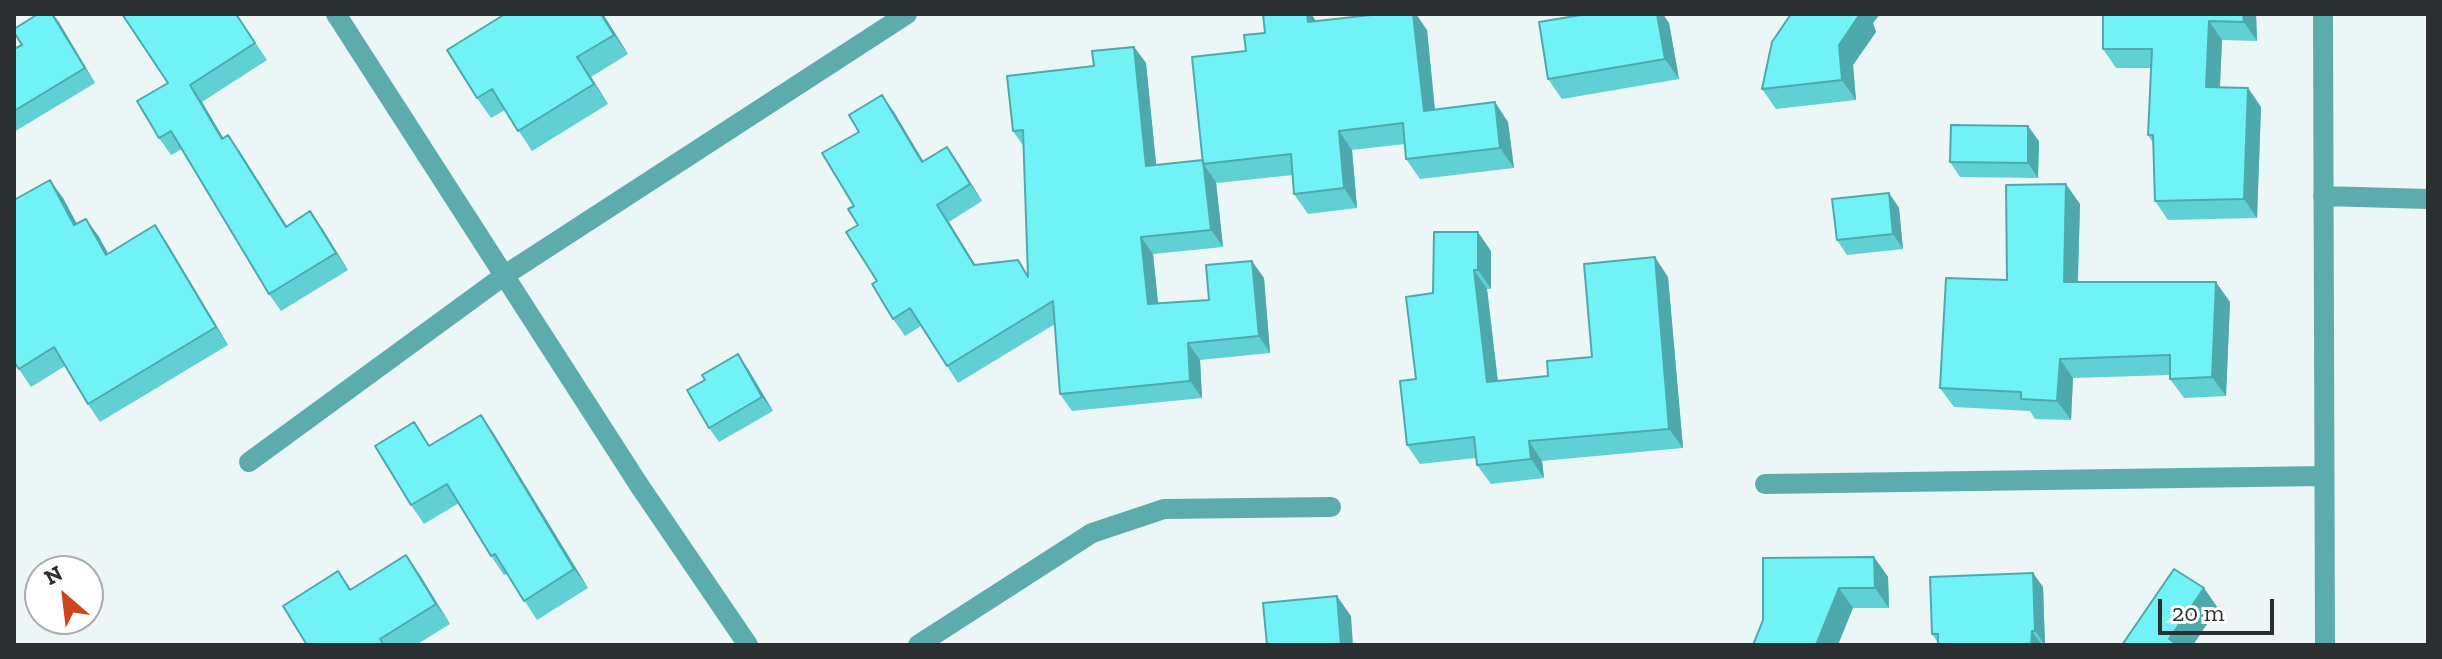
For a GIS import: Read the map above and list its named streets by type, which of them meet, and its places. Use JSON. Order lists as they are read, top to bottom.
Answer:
{
  "scale_bar": "20 m",
  "north": "top left"
}
